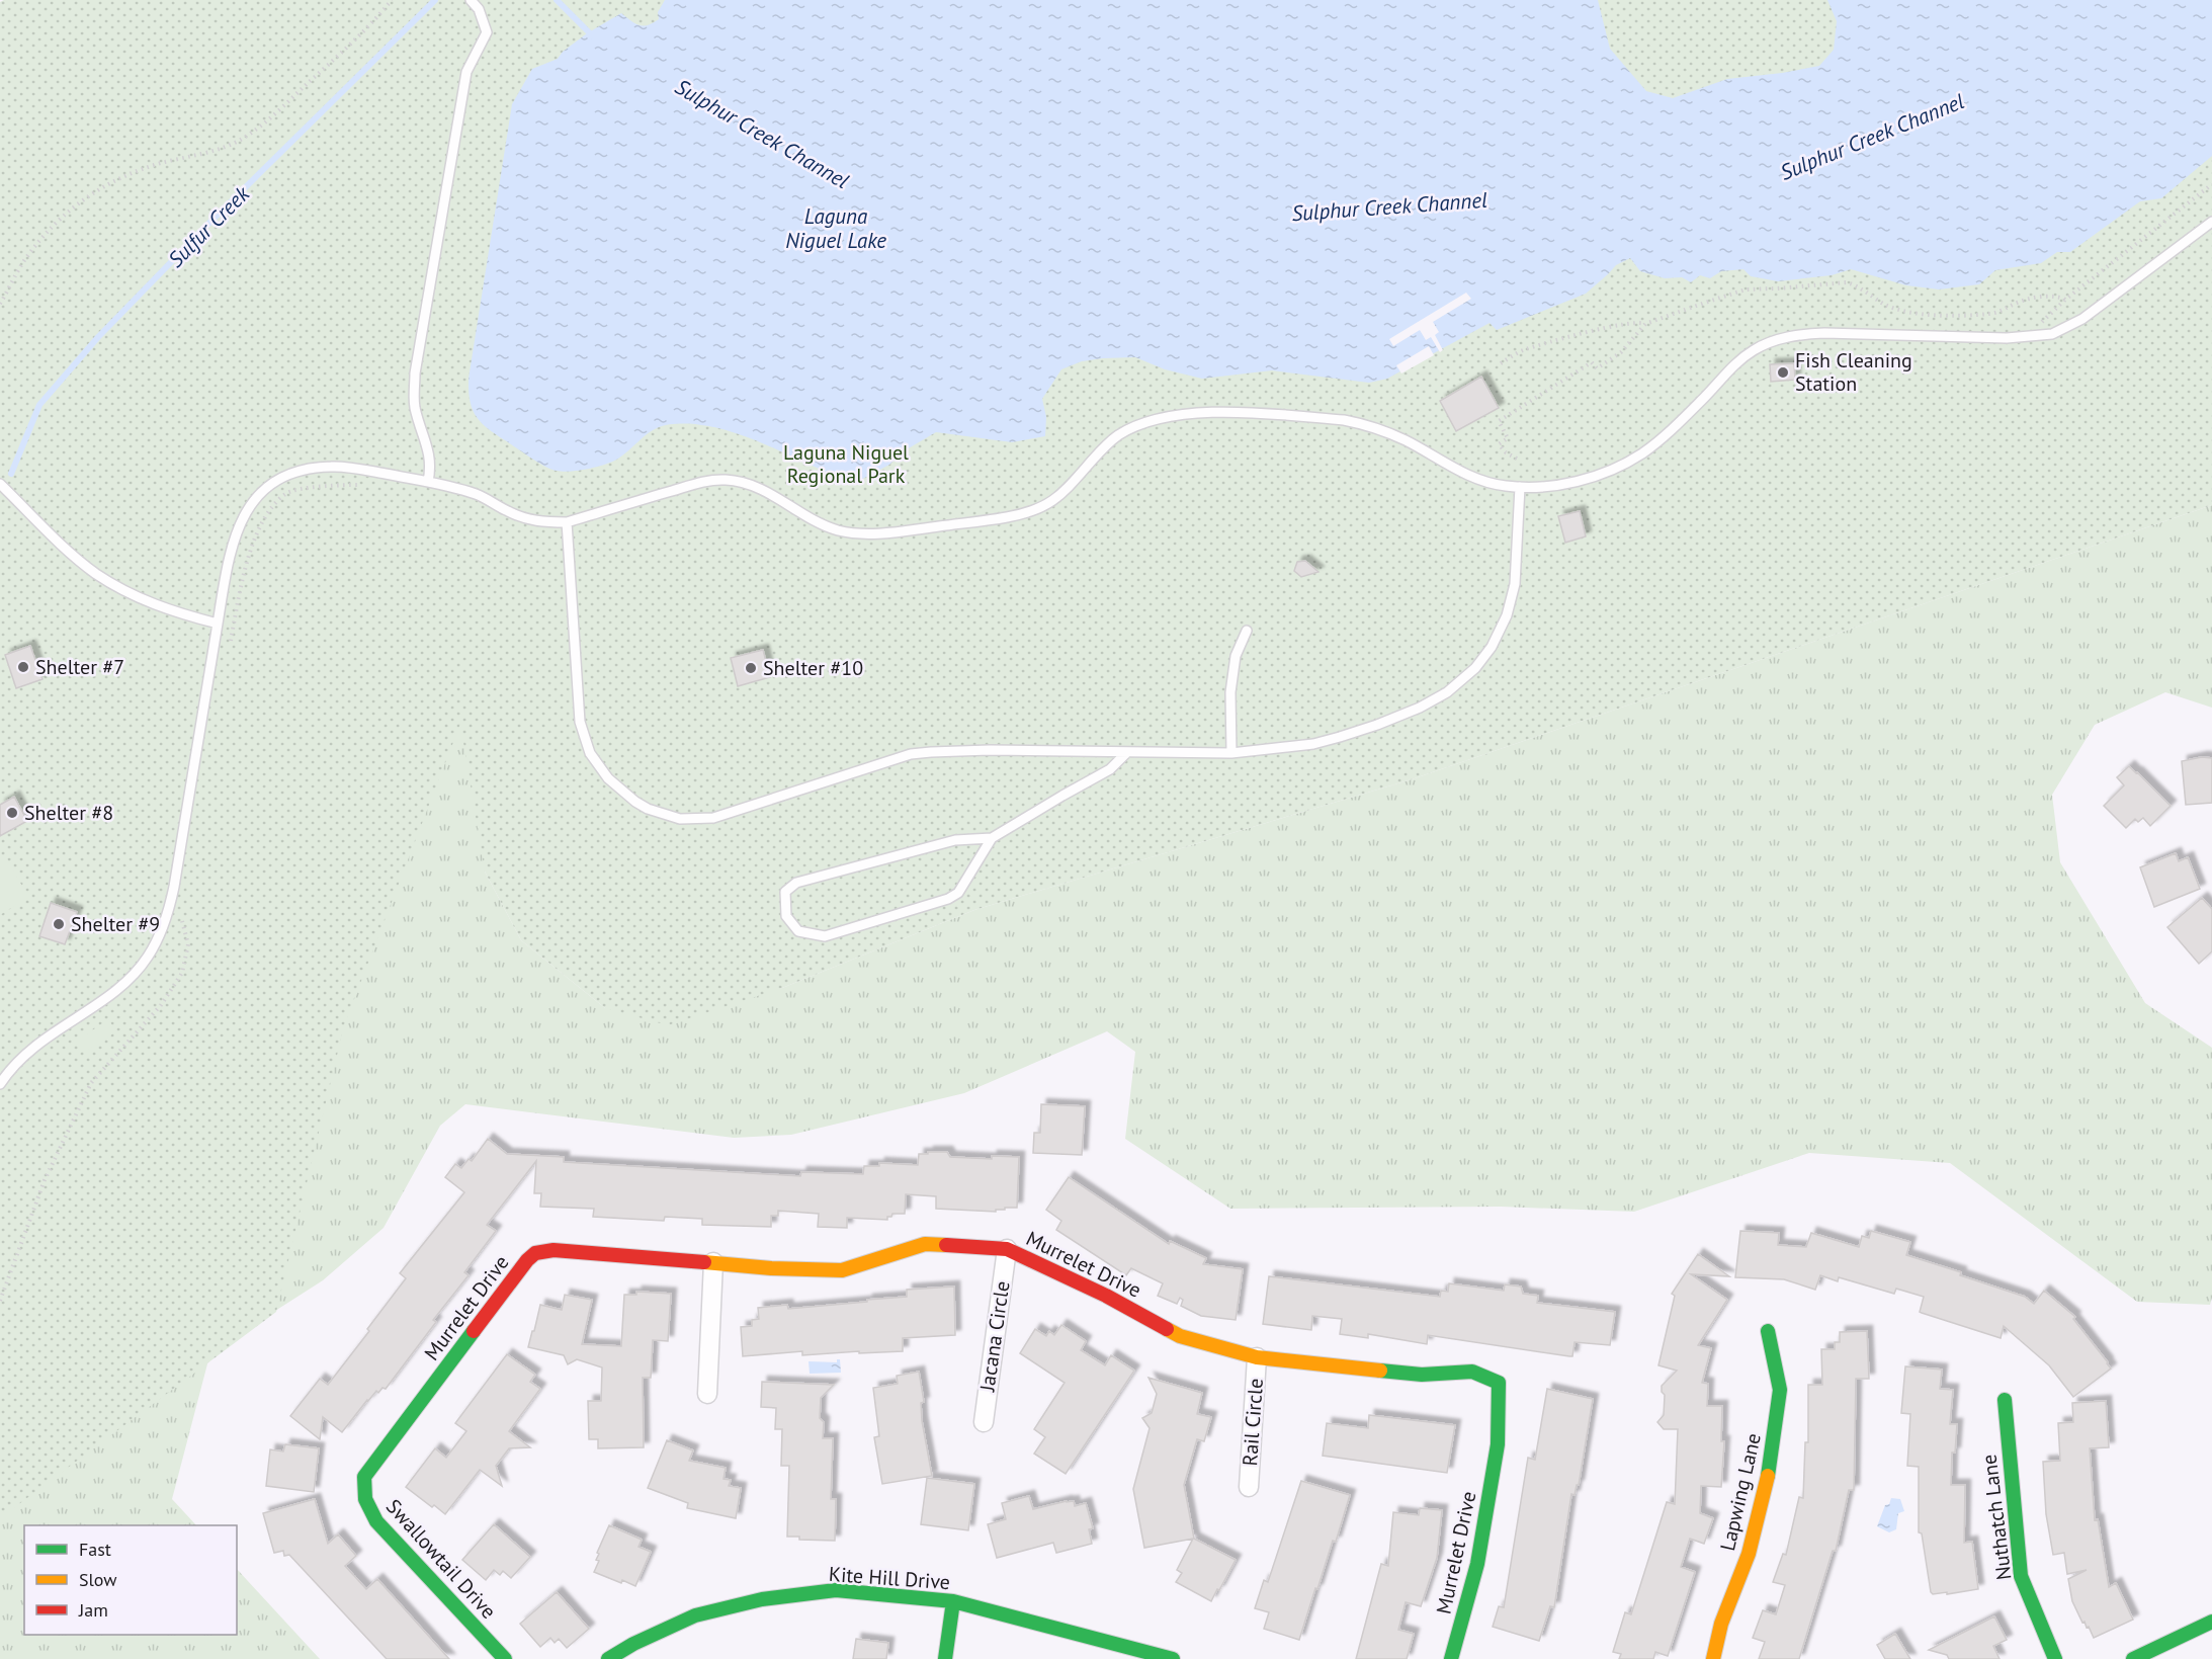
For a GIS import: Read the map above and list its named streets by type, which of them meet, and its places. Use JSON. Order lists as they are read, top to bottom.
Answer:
{
  "streets": {
    "street": [
      "Murrelet Drive",
      "Jacana Circle",
      "Rail Circle",
      "Lapwing Lane",
      "Nuthatch Lane",
      "Swallowtail Drive",
      "Kite Hill Drive"
    ]
  },
  "crossings": [
    ["Murrelet Drive", "Jacana Circle"],
    ["Murrelet Drive", "Rail Circle"],
    ["Murrelet Drive", "Swallowtail Drive"]
  ],
  "water": ["Sulphur Creek Channel", "Laguna Niguel Lake", "Sulfur Creek"],
  "parks": ["Laguna Niguel Regional Park"],
  "places": [
    "Fish Cleaning Station",
    "Shelter #7",
    "Shelter #10",
    "Shelter #8",
    "Shelter #9"
  ],
  "legend": ["Fast", "Slow", "Jam"]
}
